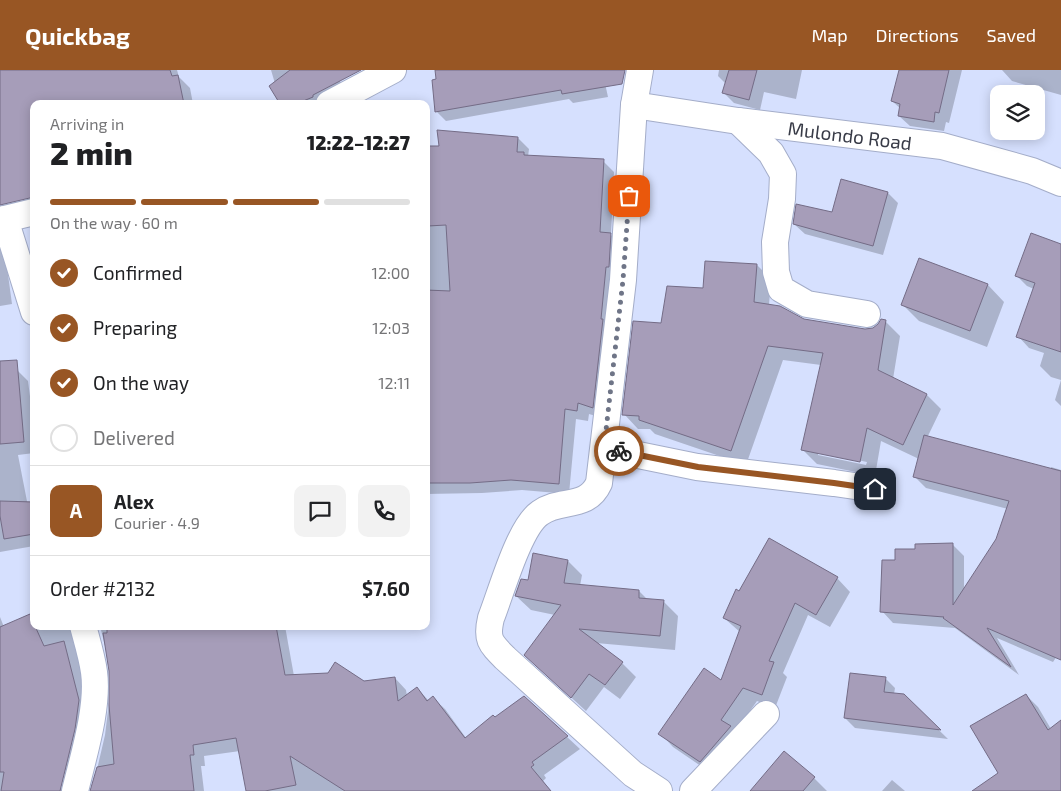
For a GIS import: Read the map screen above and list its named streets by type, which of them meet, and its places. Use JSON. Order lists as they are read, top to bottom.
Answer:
{
  "streets": {
    "street": ["Mulondo Road"]
  },
  "page": {
    "header": "Quickbag",
    "nav": ["Map", "Directions", "Saved"],
    "heading": ["2 min", "Arriving in", "12:22–12:27"],
    "panel": [
      "Alex",
      "Courier · 4.9",
      "Order #2132",
      "$7.60"
    ],
    "bar": "On the way · 60 m",
    "list": [
      ["Confirmed", "12:00"],
      ["Preparing", "12:03"],
      ["On the way", "12:11"],
      "Delivered"
    ],
    "round": "A"
  }
}
